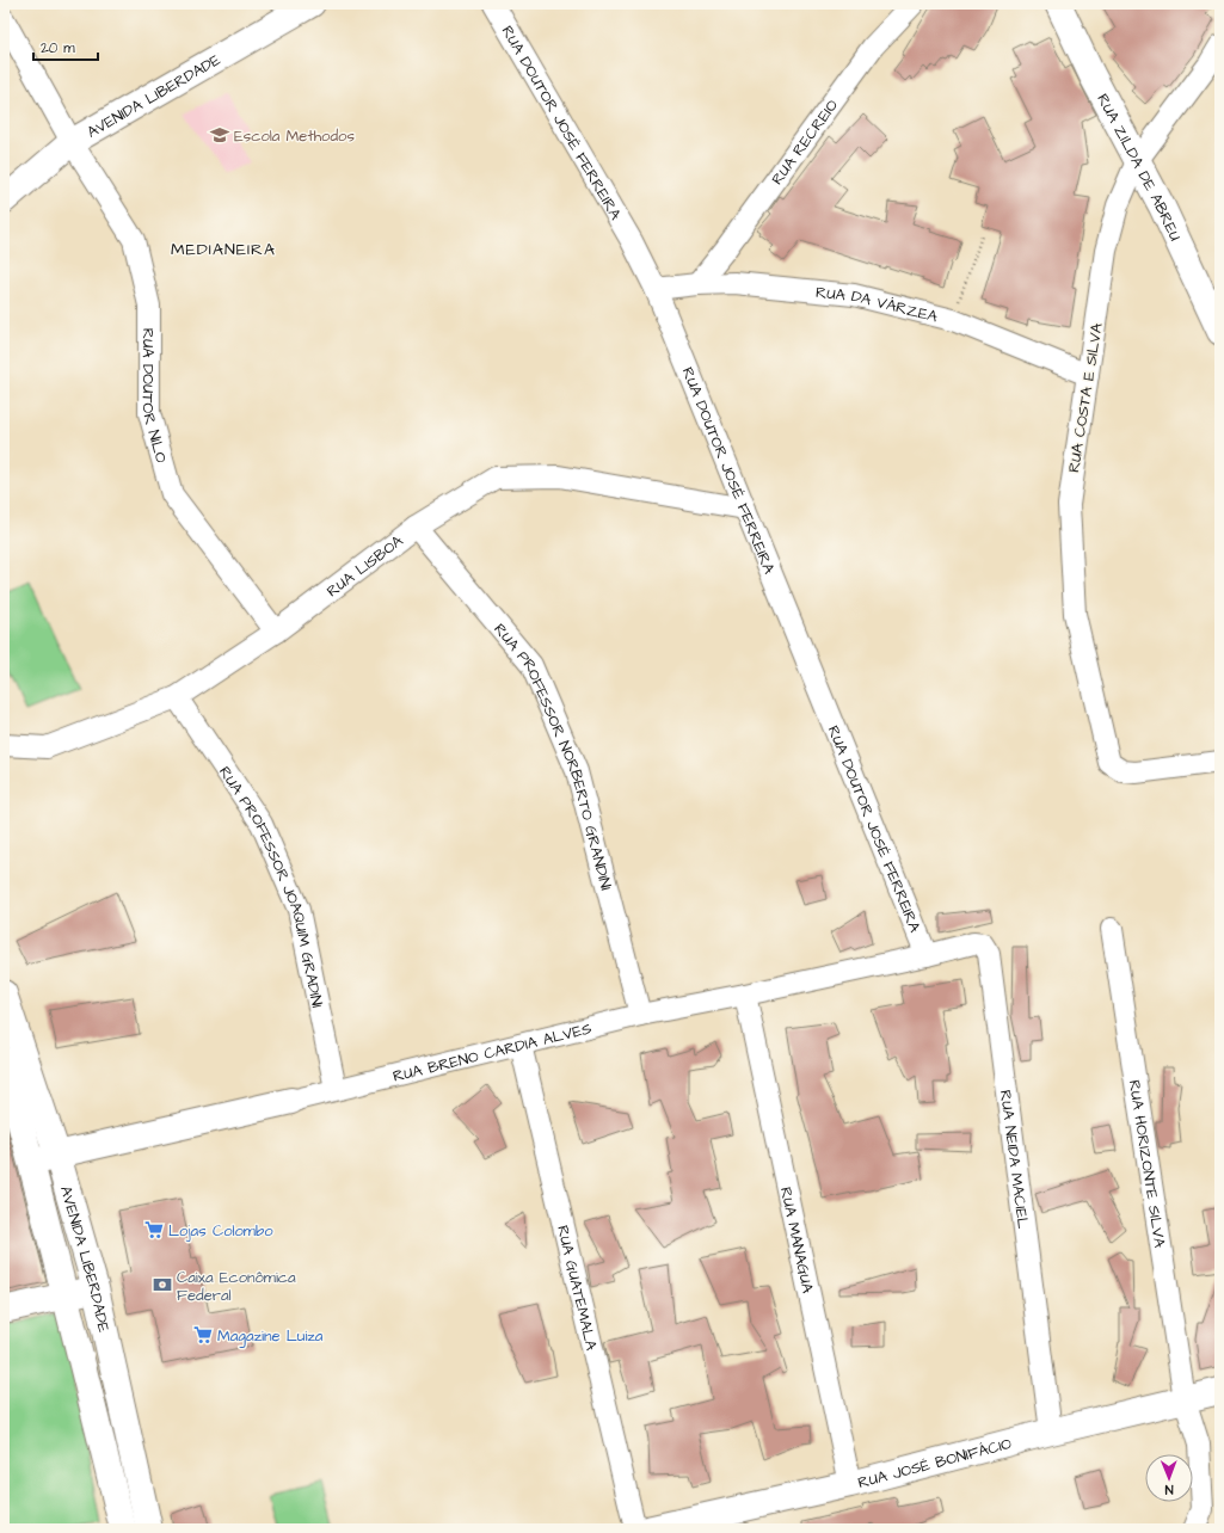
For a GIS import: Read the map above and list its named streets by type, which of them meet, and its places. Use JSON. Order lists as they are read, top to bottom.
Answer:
{
  "streets": {
    "main road": [
      "AVENIDA LIBERDADE",
      "RUA ZILDA DE ABREU",
      "RUA BRENO CARDIA ALVES",
      "RUA JOSÉ BONIFÁCIO"
    ],
    "street": [
      "RUA DOUTOR JOSÉ FERREIRA",
      "RUA RECREIO",
      "RUA DA VÁRZEA",
      "RUA DOUTOR NILO",
      "RUA COSTA E SILVA",
      "RUA LISBOA",
      "RUA PROFESSOR NORBERTO GRANDINI",
      "RUA PROFESSOR JOAQUIM GRADINI",
      "RUA NEIDA MACIEL",
      "RUA HORIZONTE SILVA",
      "RUA MANAGUA",
      "RUA GUATEMALA"
    ]
  },
  "crossings": [
    ["AVENIDA LIBERDADE", "RUA DOUTOR NILO"],
    ["AVENIDA LIBERDADE", "RUA BRENO CARDIA ALVES"],
    ["RUA DOUTOR JOSÉ FERREIRA", "RUA DA VÁRZEA"],
    ["RUA DOUTOR JOSÉ FERREIRA", "RUA LISBOA"],
    ["RUA DOUTOR JOSÉ FERREIRA", "RUA BRENO CARDIA ALVES"],
    ["RUA DOUTOR JOSÉ FERREIRA", "RUA NEIDA MACIEL"],
    ["RUA RECREIO", "RUA DA VÁRZEA"],
    ["RUA ZILDA DE ABREU", "RUA COSTA E SILVA"],
    ["RUA DA VÁRZEA", "RUA COSTA E SILVA"],
    ["RUA DOUTOR NILO", "RUA LISBOA"],
    ["RUA LISBOA", "RUA PROFESSOR NORBERTO GRANDINI"],
    ["RUA LISBOA", "RUA PROFESSOR JOAQUIM GRADINI"],
    ["RUA PROFESSOR NORBERTO GRANDINI", "RUA BRENO CARDIA ALVES"],
    ["RUA PROFESSOR JOAQUIM GRADINI", "RUA BRENO CARDIA ALVES"],
    ["RUA BRENO CARDIA ALVES", "RUA NEIDA MACIEL"],
    ["RUA BRENO CARDIA ALVES", "RUA MANAGUA"],
    ["RUA BRENO CARDIA ALVES", "RUA GUATEMALA"],
    ["RUA NEIDA MACIEL", "RUA JOSÉ BONIFÁCIO"],
    ["RUA HORIZONTE SILVA", "RUA JOSÉ BONIFÁCIO"],
    ["RUA MANAGUA", "RUA JOSÉ BONIFÁCIO"]
  ],
  "districts": ["MEDIANEIRA"],
  "places": {
    "school or university": ["Escola Methodos"],
    "supermarket": ["Lojas Colombo", "Magazine Luiza"],
    "bank": ["Caixa Econômica Federal"]
  },
  "scale_bar": "20 m",
  "north": "bottom"
}
